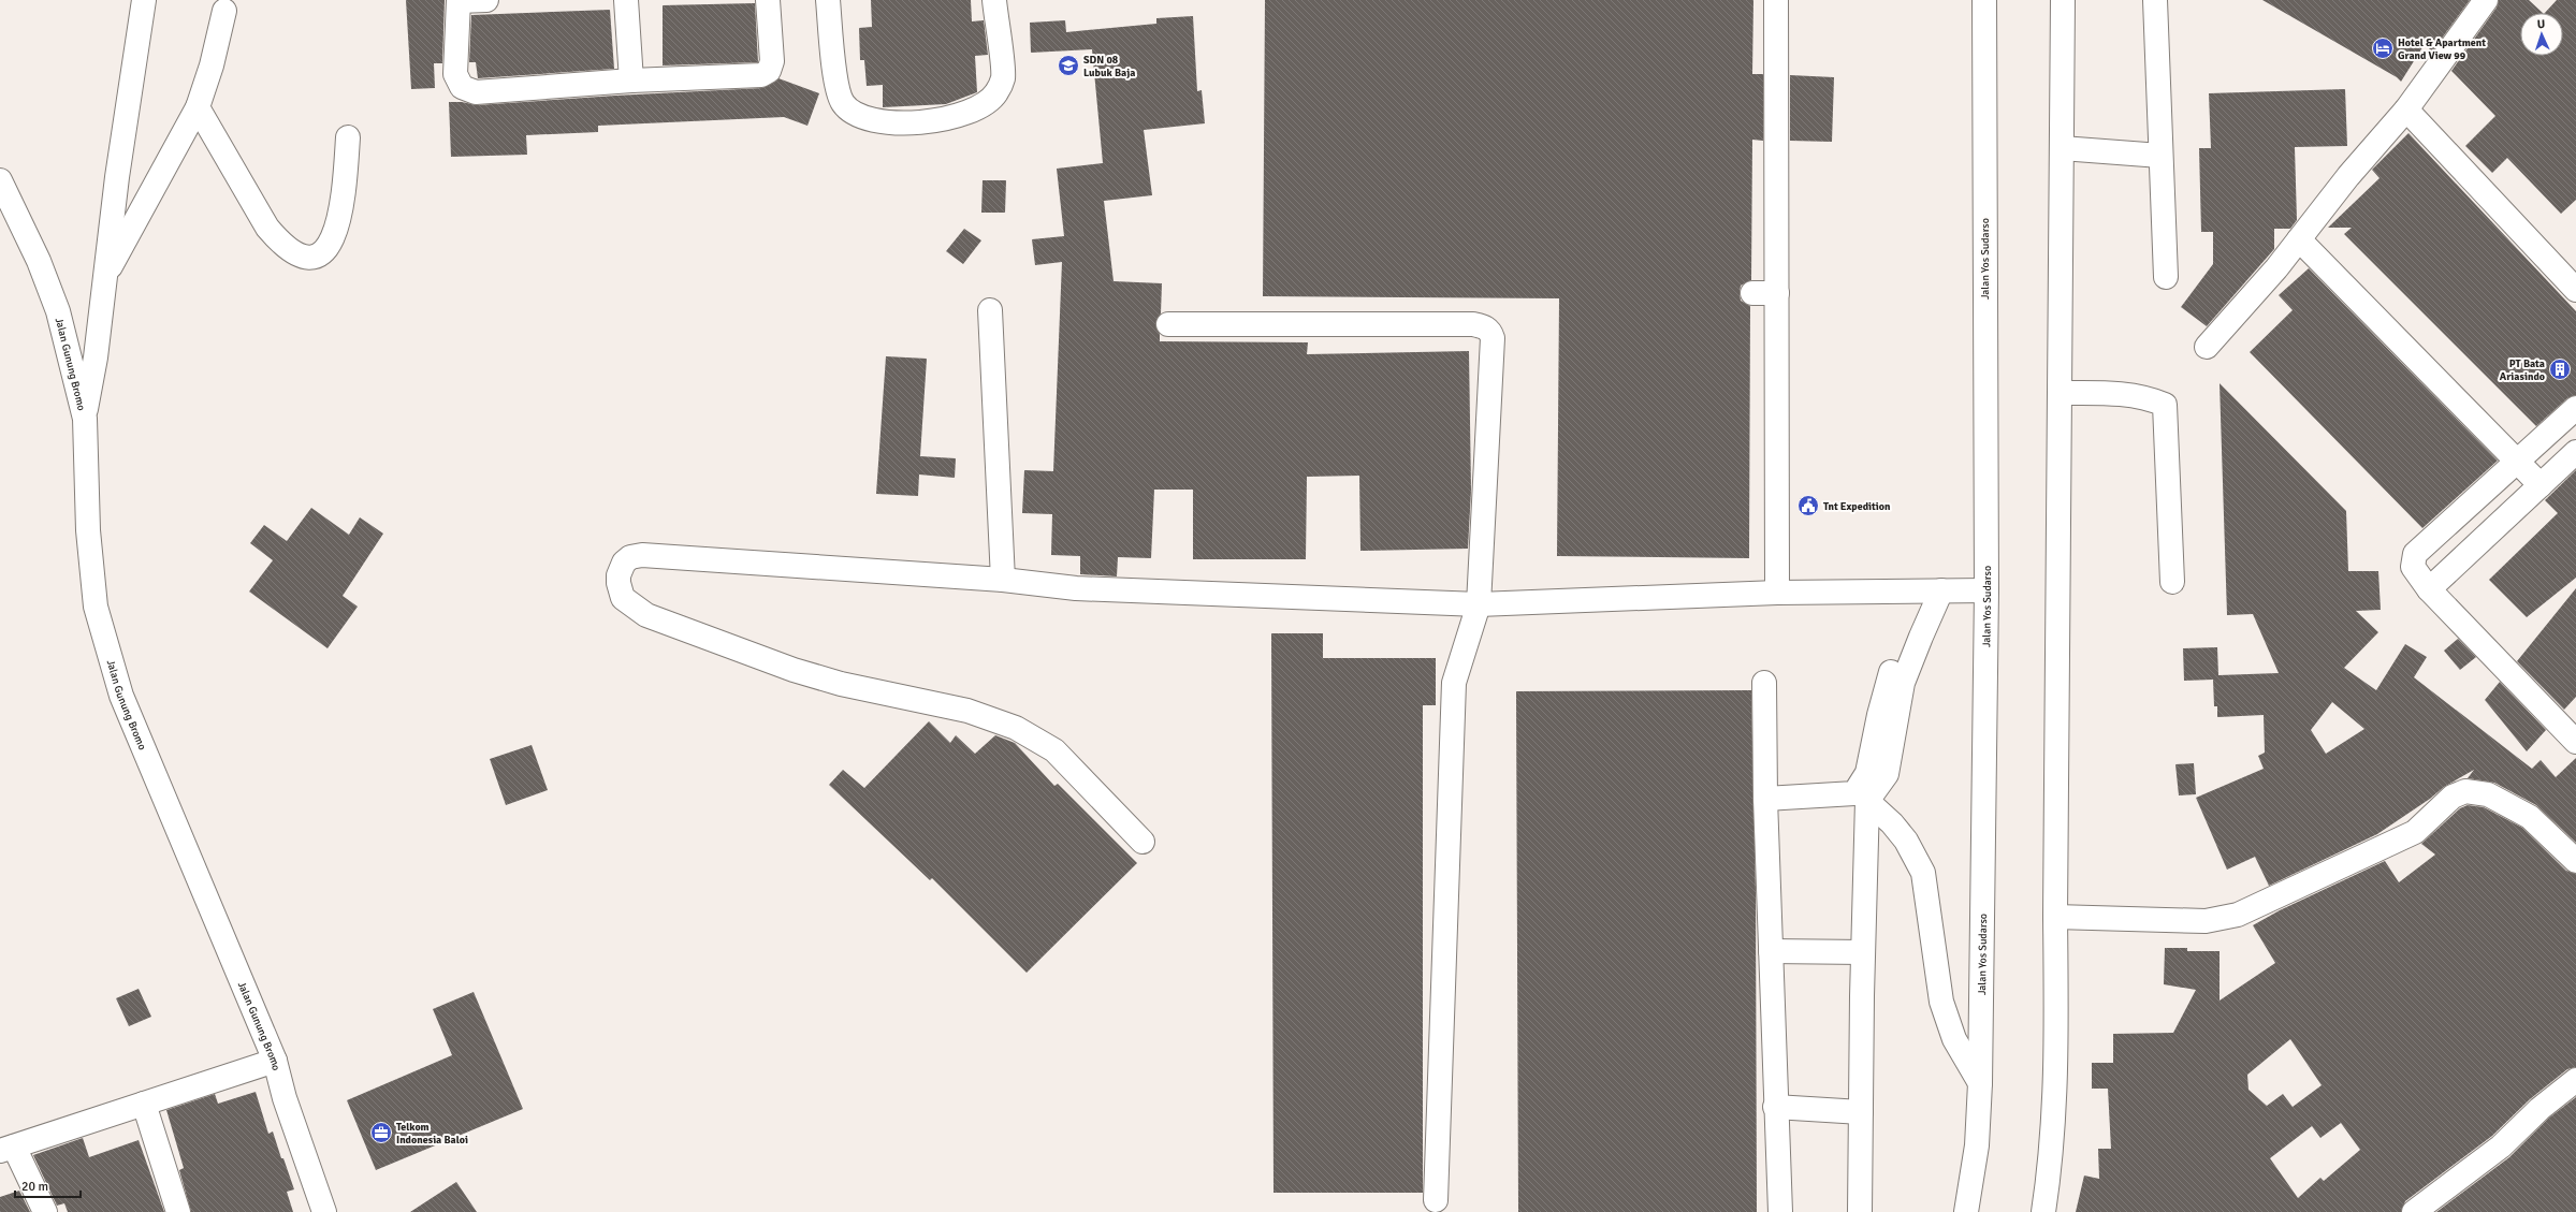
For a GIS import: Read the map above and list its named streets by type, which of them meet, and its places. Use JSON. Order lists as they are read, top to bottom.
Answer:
{
  "streets": {
    "main road": ["Jalan Yos Sudarso", "Jalan Gunung Bromo"]
  },
  "places": {
    "hotel": ["Hotel & Apartment Grand View 99"],
    "school or university": ["SDN 08 Lubuk Baja"],
    "building": ["PT Bata Ariasindo"],
    "public building": ["Tnt Expedition"],
    "office": ["Telkom Indonesia Baloi"]
  },
  "scale_bar": "20 m",
  "north": "top"
}
